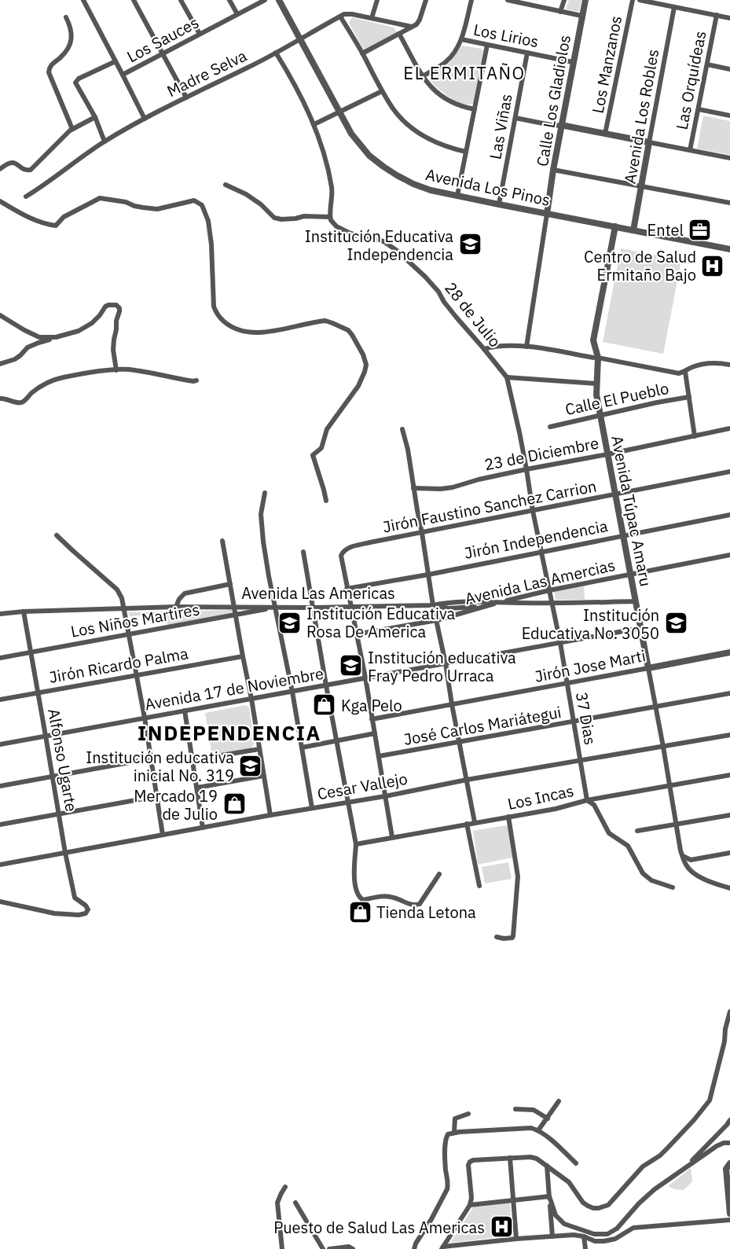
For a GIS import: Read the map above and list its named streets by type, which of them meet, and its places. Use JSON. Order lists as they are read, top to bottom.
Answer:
{
  "streets": {
    "street": [
      "Los Lirios",
      "Los Sauces",
      "Los Manzanos",
      "Madre Selva",
      "Las Orquídeas",
      "Calle Los Gladiolos",
      "Avenida Los Robles",
      "Las Viñas",
      "Avenida Los Pinos",
      "28 de Julio",
      "Calle El Pueblo",
      "23 de Diciembre",
      "Jirón Faustino Sanchez Carrion",
      "Avenida Túpac Amaru",
      "Jirón Independencia",
      "Avenida Las Amercias",
      "Avenida Las Americas",
      "Los Niños Martires",
      "Jirón Ricardo Palma",
      "Jirón Jose Marti",
      "Avenida 17 de Noviembre",
      "37 Dias",
      "José Carlos Mariátegui",
      "Alfonso Ugarte",
      "Cesar Vallejo",
      "Los Incas"
    ]
  },
  "crossings": [
    ["Los Lirios", "Calle Los Gladiolos"],
    ["Los Lirios", "Las Viñas"],
    ["Madre Selva", "Avenida Los Pinos"],
    ["Calle Los Gladiolos", "Avenida Los Pinos"],
    ["Avenida Los Robles", "Avenida Los Pinos"],
    ["Las Viñas", "Avenida Los Pinos"],
    ["Avenida Los Pinos", "Avenida Túpac Amaru"],
    ["28 de Julio", "37 Dias"],
    ["Calle El Pueblo", "Avenida Túpac Amaru"],
    ["23 de Diciembre", "Avenida Túpac Amaru"],
    ["23 de Diciembre", "37 Dias"],
    ["Jirón Faustino Sanchez Carrion", "Avenida Túpac Amaru"],
    ["Jirón Faustino Sanchez Carrion", "Jirón Independencia"],
    ["Jirón Faustino Sanchez Carrion", "37 Dias"],
    ["Avenida Túpac Amaru", "Jirón Independencia"],
    ["Avenida Túpac Amaru", "Avenida Las Amercias"],
    ["Avenida Túpac Amaru", "Avenida Las Americas"],
    ["Avenida Túpac Amaru", "Jirón Jose Marti"],
    ["Avenida Túpac Amaru", "Avenida 17 de Noviembre"],
    ["Avenida Túpac Amaru", "José Carlos Mariátegui"],
    ["Avenida Túpac Amaru", "Cesar Vallejo"],
    ["Avenida Túpac Amaru", "Los Incas"],
    ["Jirón Independencia", "37 Dias"],
    ["Avenida Las Amercias", "Avenida Las Americas"],
    ["Avenida Las Amercias", "37 Dias"],
    ["Avenida Las Americas", "Los Niños Martires"],
    ["Avenida Las Americas", "37 Dias"],
    ["Avenida Las Americas", "Alfonso Ugarte"],
    ["Los Niños Martires", "Alfonso Ugarte"],
    ["Jirón Ricardo Palma", "Alfonso Ugarte"],
    ["Jirón Jose Marti", "37 Dias"],
    ["Avenida 17 de Noviembre", "37 Dias"],
    ["Avenida 17 de Noviembre", "Alfonso Ugarte"],
    ["37 Dias", "José Carlos Mariátegui"],
    ["37 Dias", "Cesar Vallejo"],
    ["37 Dias", "Los Incas"],
    ["Alfonso Ugarte", "Cesar Vallejo"]
  ],
  "districts": ["EL ERMITAÑO", "INDEPENDENCIA"],
  "places": {
    "office": ["Entel"],
    "school or university": [
      "Institución Educativa Independencia",
      "Institución Educativa Rosa De America",
      "Institución Educativa No. 3050",
      "Institución educativa Fray Pedro Urraca",
      "Institución educativa inicial No. 319"
    ],
    "hospital": ["Centro de Salud Ermitaño Bajo", "Puesto de Salud Las Americas"],
    "shop": ["Kga Pelo", "Mercado 19 de Julio", "Tienda Letona"]
  }
}
